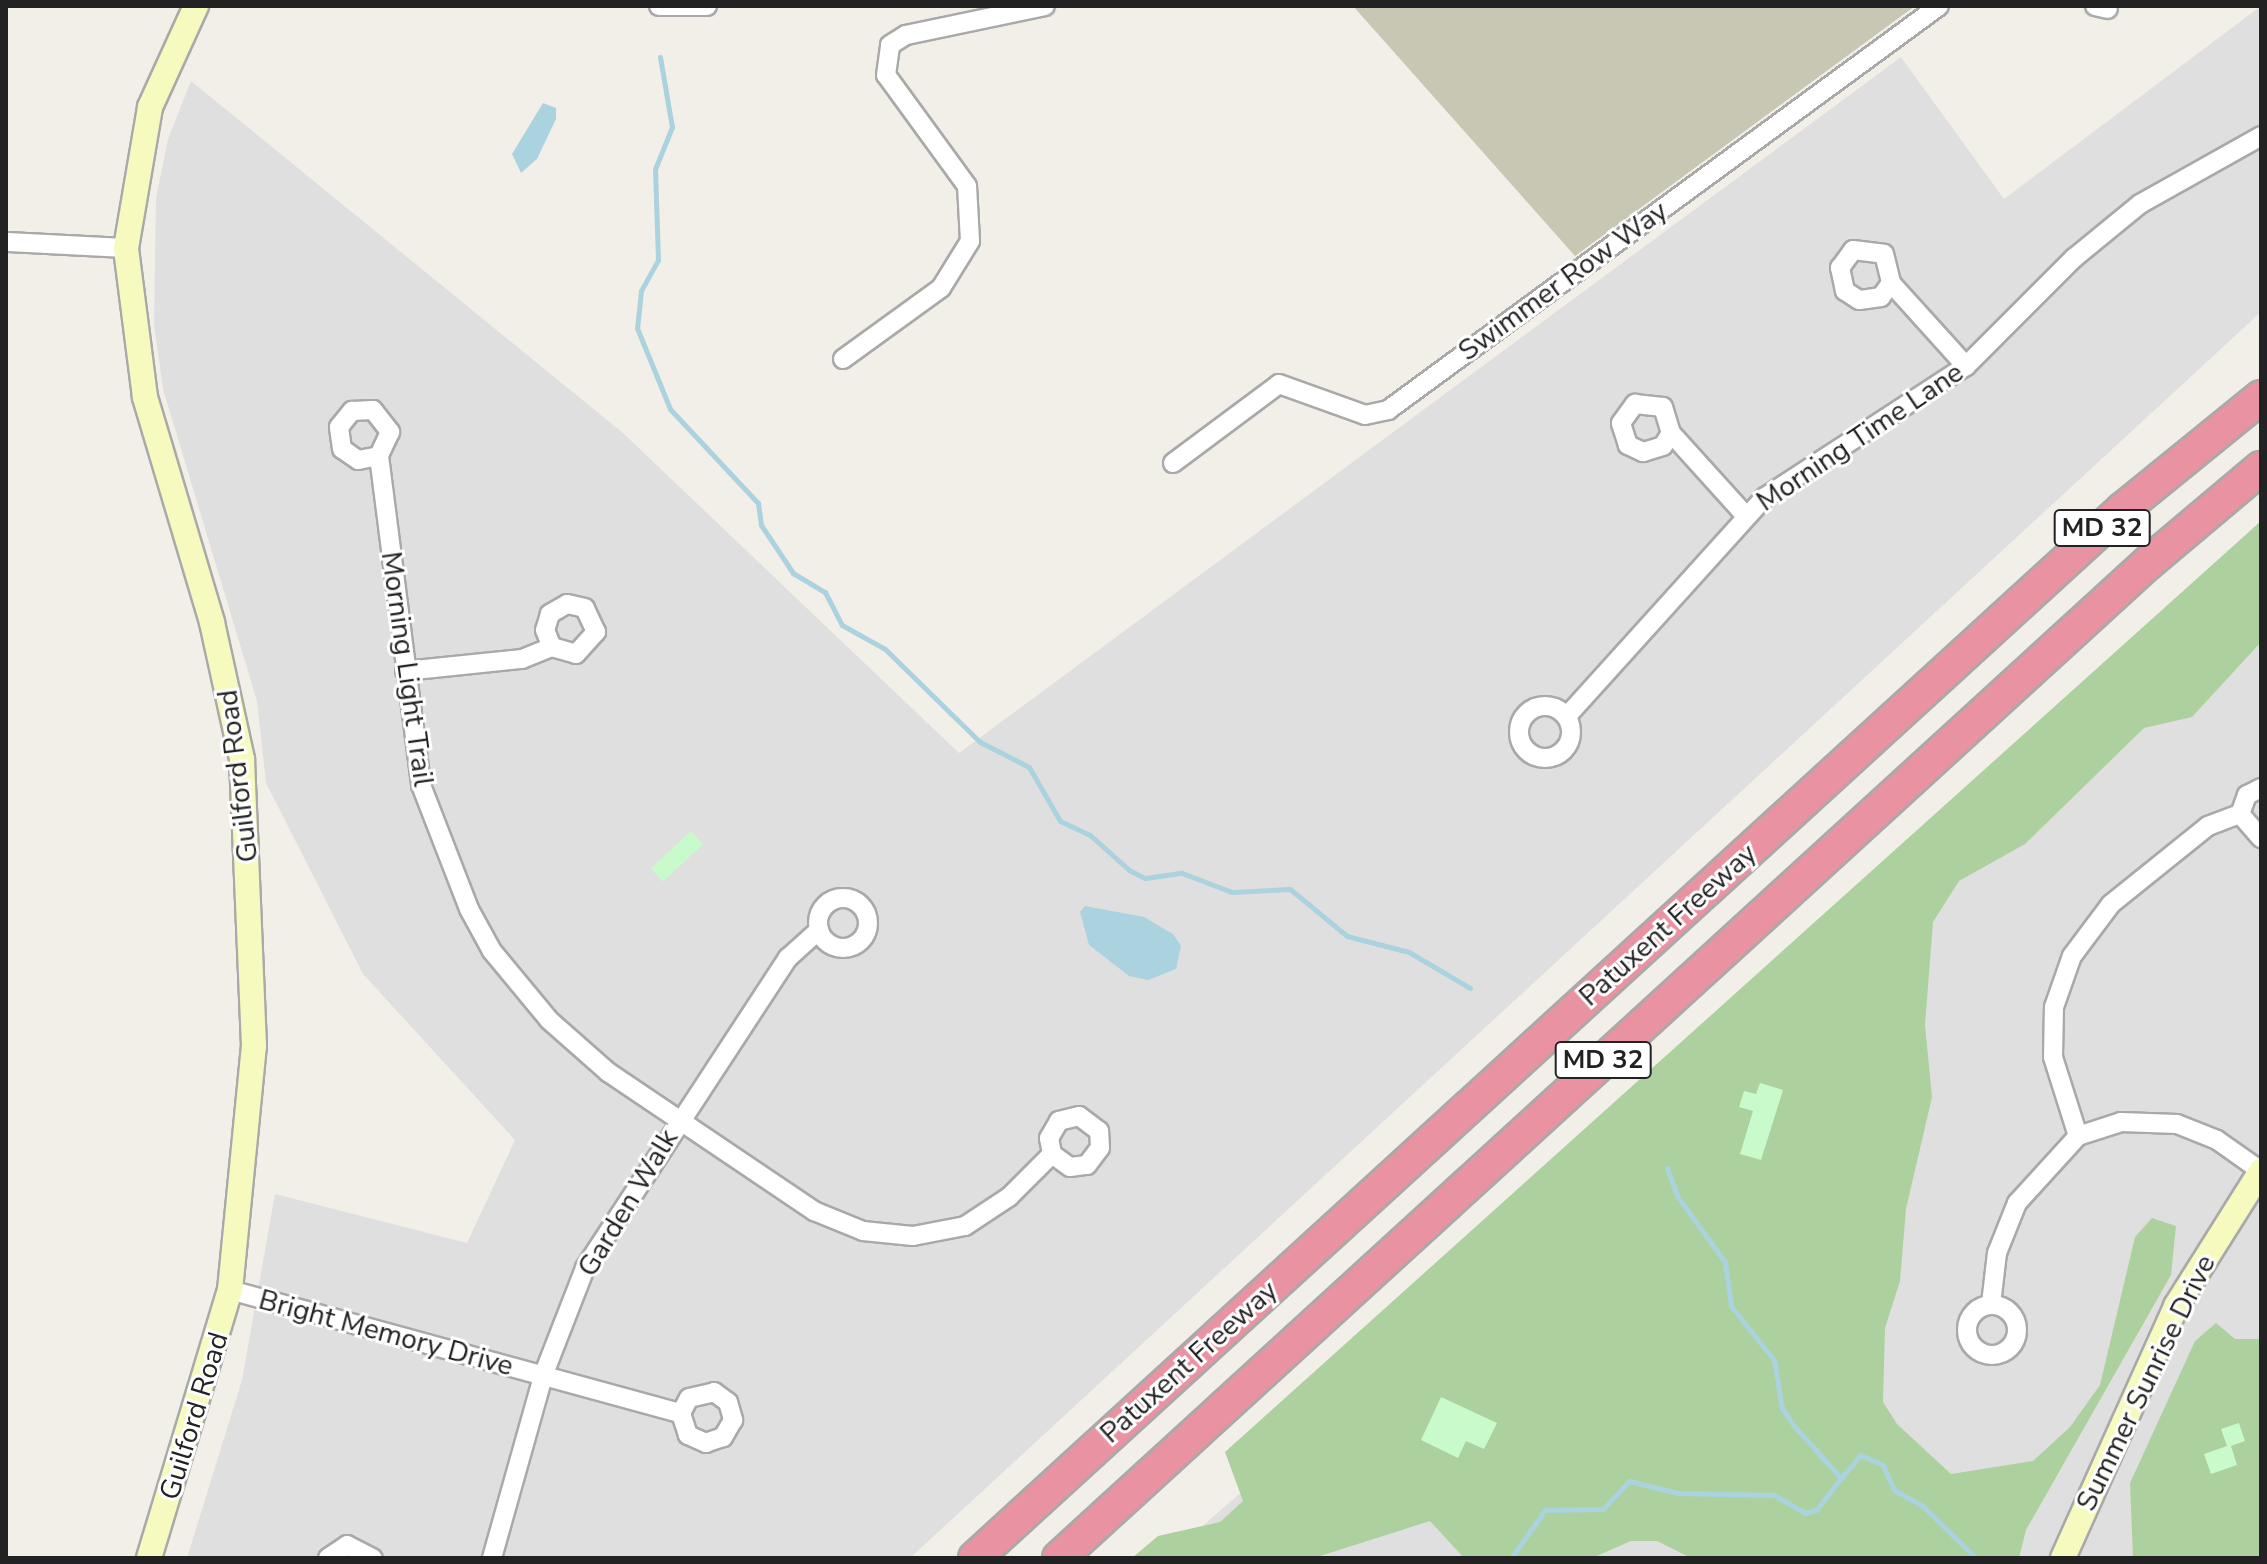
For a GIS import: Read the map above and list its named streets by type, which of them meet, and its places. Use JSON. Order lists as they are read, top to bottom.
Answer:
{
  "streets": {
    "highway": ["MD 32", "Patuxent Freeway"],
    "main road": ["Guilford Road", "Summer Sunrise Drive"],
    "street": [
      "Swimmer Row Way",
      "Morning Time Lane",
      "Morning Light Trail",
      "Garden Walk",
      "Bright Memory Drive"
    ]
  },
  "crossings": [
    ["Morning Light Trail", "Garden Walk"],
    ["Guilford Road", "Bright Memory Drive"],
    ["Garden Walk", "Bright Memory Drive"]
  ]
}
